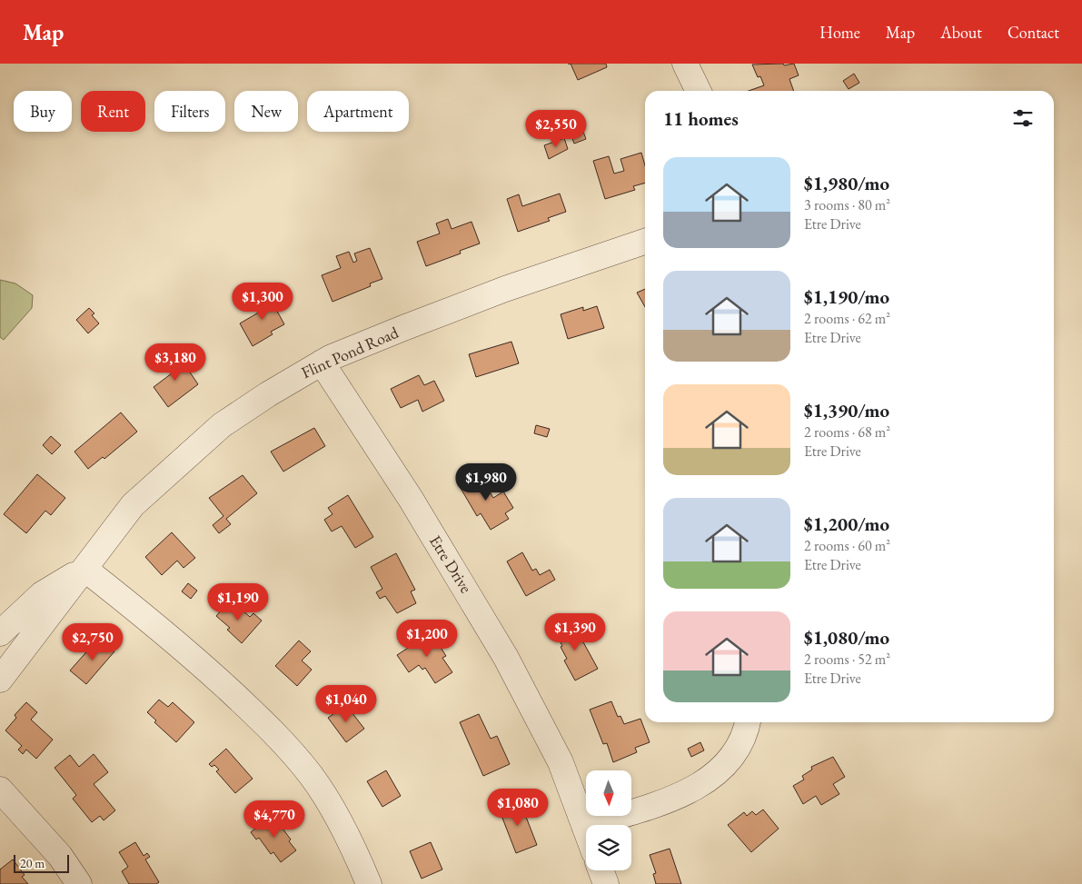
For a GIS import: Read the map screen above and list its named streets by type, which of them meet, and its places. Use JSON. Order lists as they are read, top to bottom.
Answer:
{
  "streets": {
    "street": ["Flint Pond Road", "Etre Drive"]
  },
  "crossings": [
    ["Flint Pond Road", "Etre Drive"]
  ],
  "scale_bar": "20 m",
  "north": "bottom",
  "page": {
    "header": "Map",
    "nav": [
      "Home",
      "Map",
      "About",
      "Contact"
    ],
    "chip": [
      "Buy",
      "Rent",
      "Filters",
      "New",
      "Apartment"
    ],
    "heading": "11 homes",
    "price": [
      "$2,550",
      "$1,300",
      "$3,180",
      "$1,980",
      "$1,190",
      "$1,390",
      "$1,200",
      "$2,750",
      "$1,040",
      "$1,080",
      "$4,770"
    ],
    "list": [
      {
        "name": "$1,980/mo",
        "note": "3 rooms · 80 m² · Etre Drive"
      },
      {
        "name": "$1,190/mo",
        "note": "2 rooms · 62 m² · Etre Drive"
      },
      {
        "name": "$1,390/mo",
        "note": "2 rooms · 68 m² · Etre Drive"
      },
      {
        "name": "$1,200/mo",
        "note": "2 rooms · 60 m² · Etre Drive"
      },
      {
        "name": "$1,080/mo",
        "note": "2 rooms · 52 m² · Etre Drive"
      }
    ],
    "scale": "20 m"
  }
}
